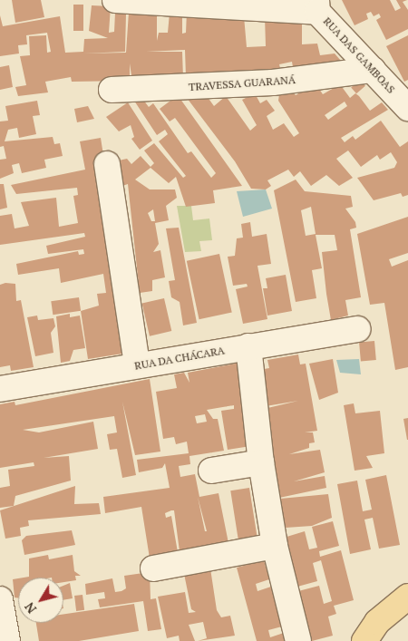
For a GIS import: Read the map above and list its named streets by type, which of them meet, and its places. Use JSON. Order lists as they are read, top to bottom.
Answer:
{
  "streets": {
    "street": ["RUA DAS GAMBOAS", "TRAVESSA GUARANÁ", "RUA DA CHÁCARA"]
  },
  "crossings": [
    ["RUA DAS GAMBOAS", "TRAVESSA GUARANÁ"]
  ],
  "north": "bottom left"
}
